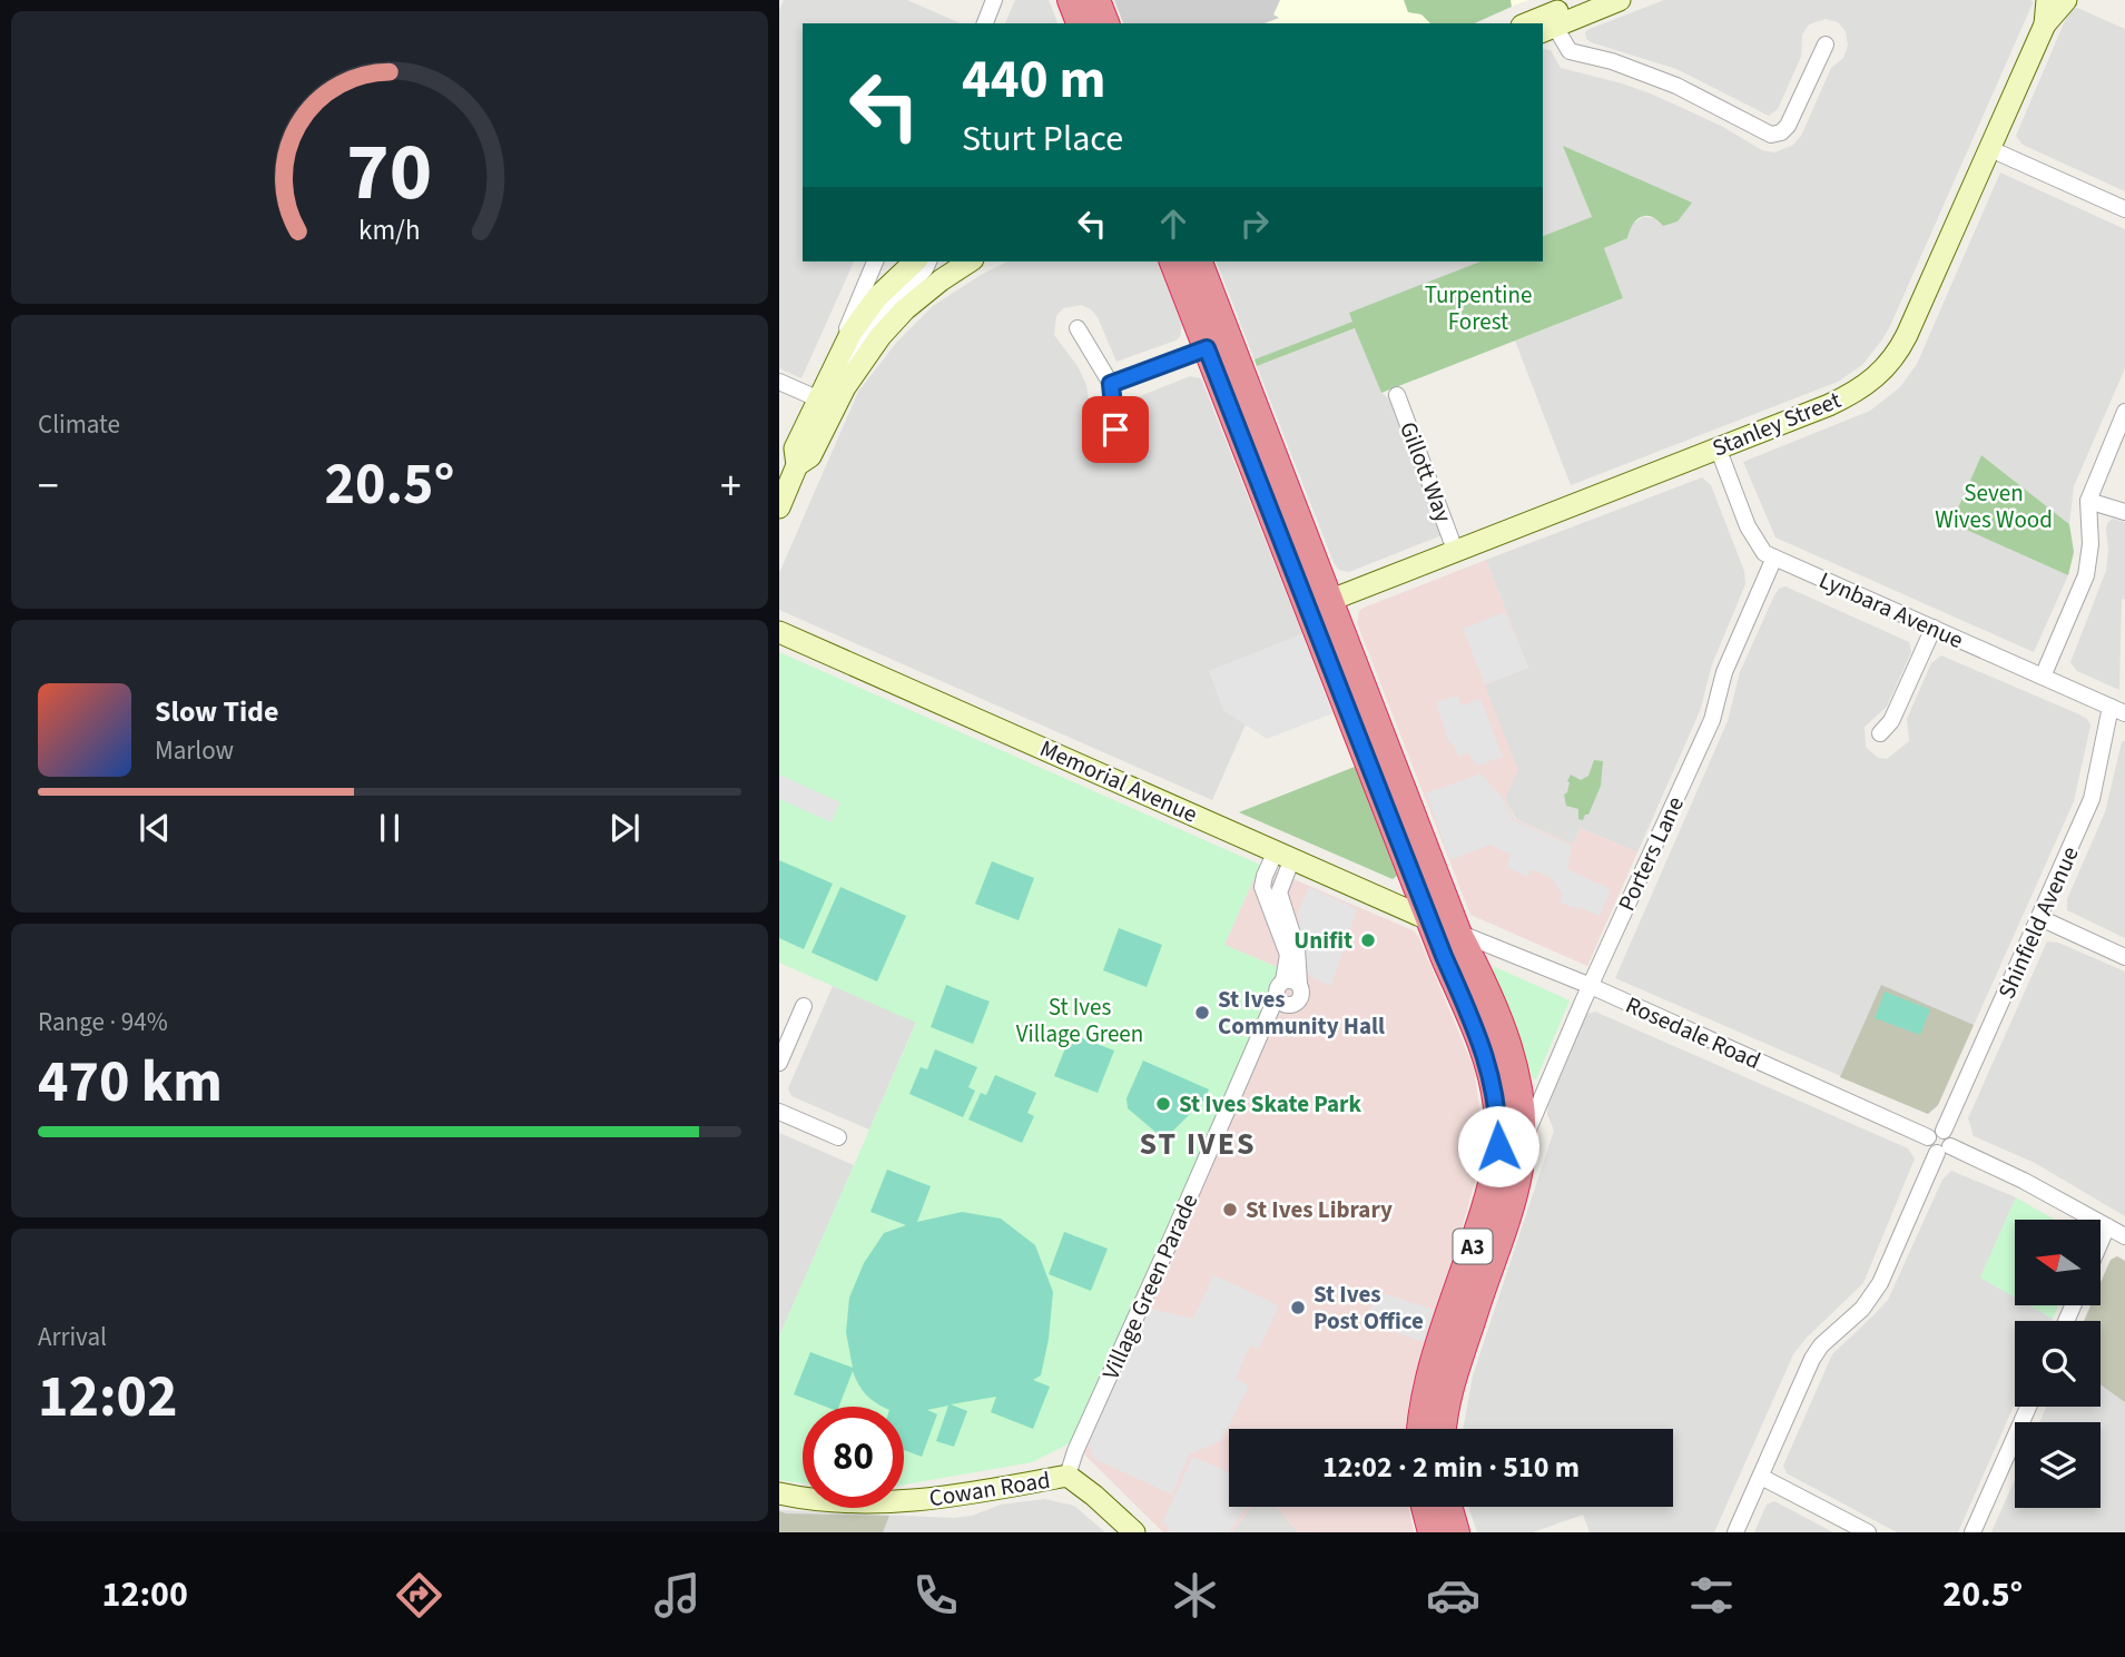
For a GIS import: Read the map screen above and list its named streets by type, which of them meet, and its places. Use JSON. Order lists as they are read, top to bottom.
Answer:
{
  "streets": {
    "highway": ["A3"],
    "street": [
      "Stanley Street",
      "Gillott Way",
      "Lynbara Avenue",
      "Memorial Avenue",
      "Porters Lane",
      "Shinfield Avenue",
      "Rosedale Road",
      "Village Green Parade",
      "Cowan Road"
    ]
  },
  "crossings": [
    ["Stanley Street", "Gillott Way"],
    ["Stanley Street", "Lynbara Avenue"],
    ["Stanley Street", "A3"],
    ["Lynbara Avenue", "Porters Lane"],
    ["Lynbara Avenue", "Shinfield Avenue"],
    ["Memorial Avenue", "Rosedale Road"],
    ["Memorial Avenue", "A3"],
    ["Memorial Avenue", "Village Green Parade"],
    ["Porters Lane", "Rosedale Road"],
    ["Porters Lane", "A3"],
    ["Rosedale Road", "A3"],
    ["Village Green Parade", "Cowan Road"]
  ],
  "districts": ["ST IVES"],
  "parks": ["Turpentine Forest", "Seven Wives Wood", "St Ives Village Green"],
  "places": [
    "Unifit",
    "St Ives Community Hall",
    "St Ives Skate Park",
    "St Ives Library",
    "St Ives Post Office"
  ],
  "north": "left",
  "page": {
    "turn": ["440 m", "Sturt Place"],
    "tile": [
      "Climate",
      ["Range · 94%", "470 km"],
      ["Arrival", "12:02"]
    ],
    "heat": ["−", "20.5°", "+"],
    "song": ["Slow Tide", "Marlow"],
    "limit": "80",
    "trip": "12:02 · 2 min · 510 m",
    "tabs": ["12:00", "20.5°"],
    "gauge": ["70", "km/h"]
  }
}
